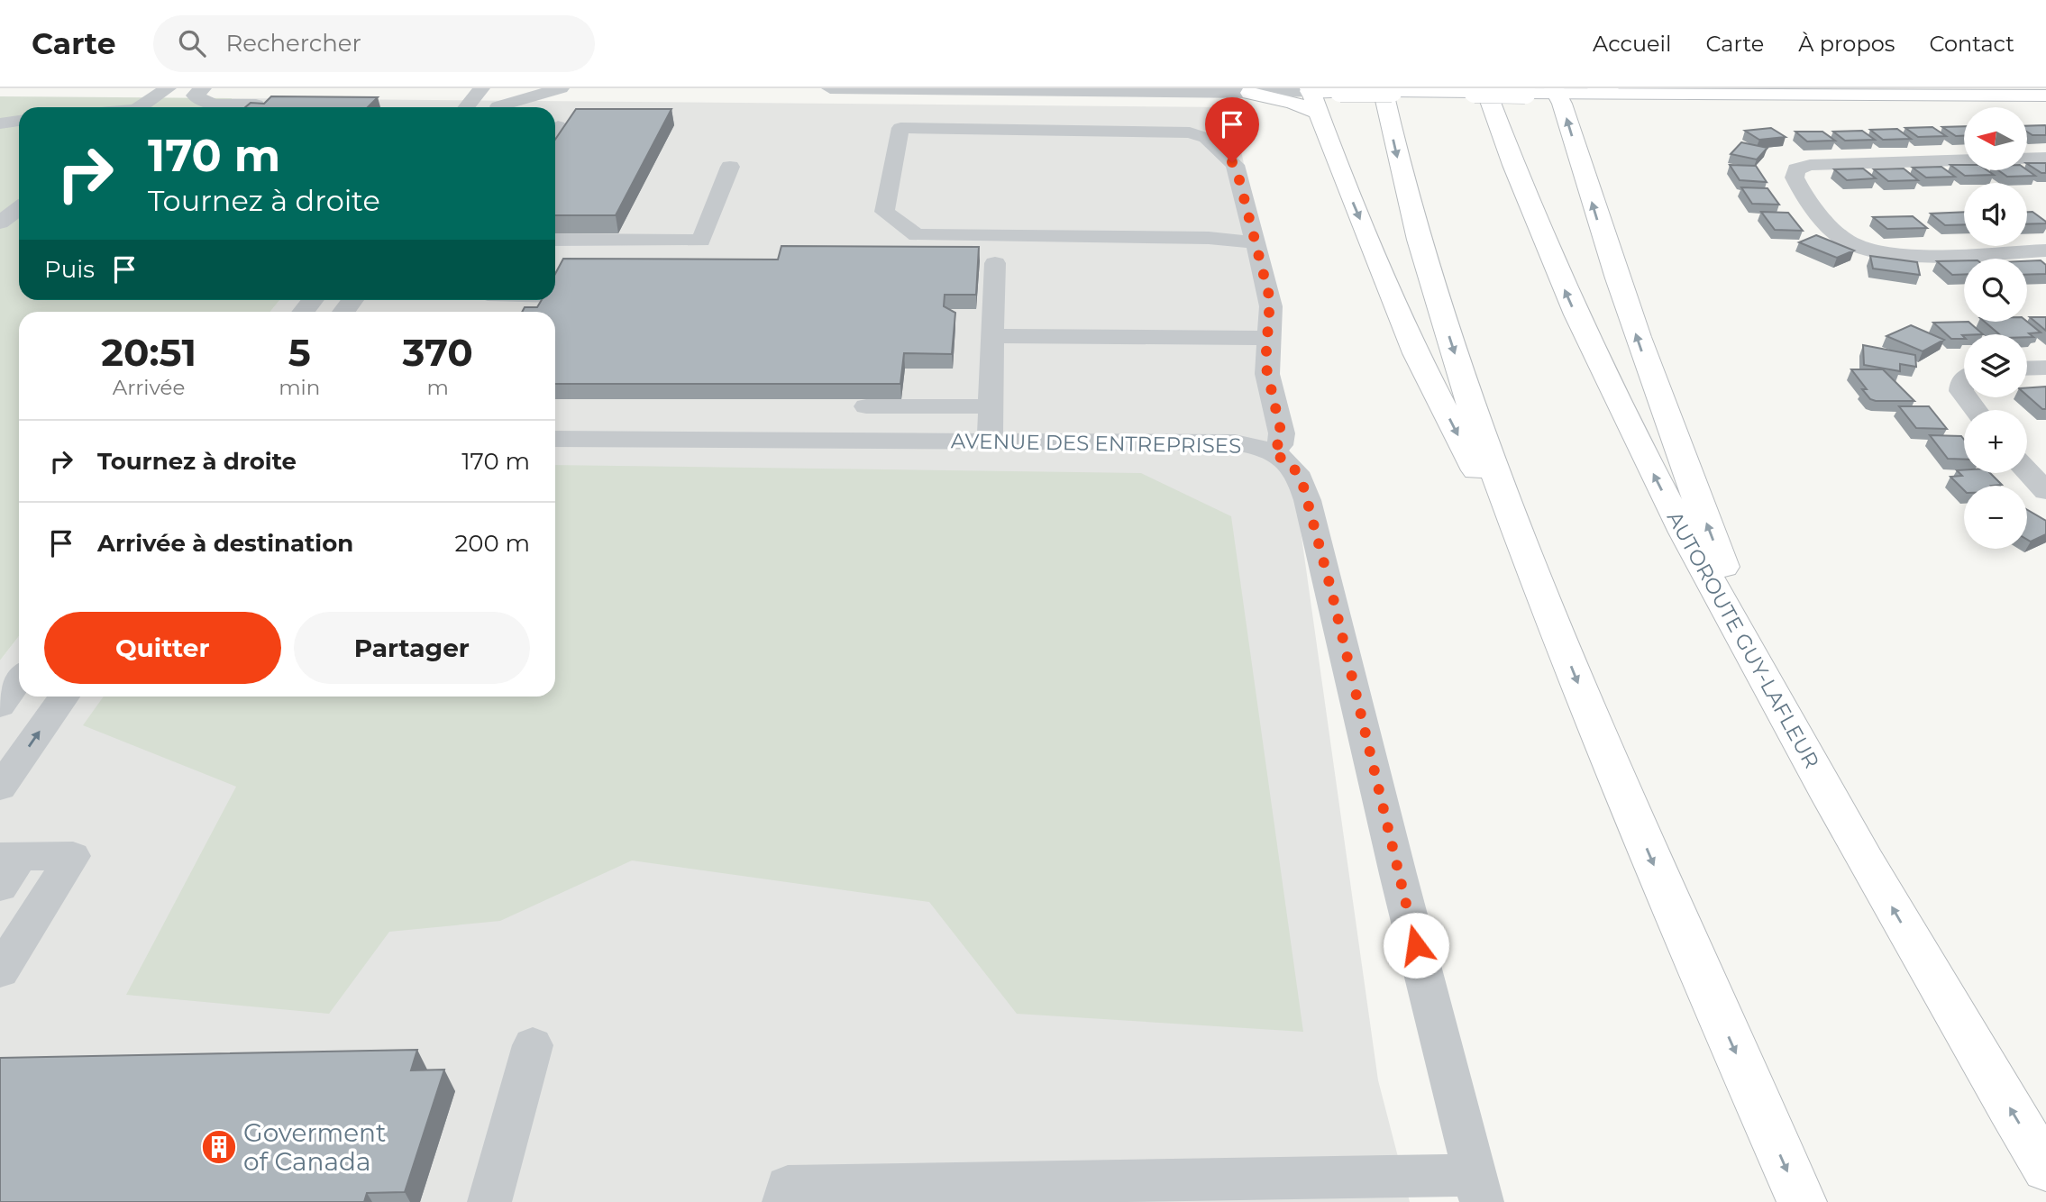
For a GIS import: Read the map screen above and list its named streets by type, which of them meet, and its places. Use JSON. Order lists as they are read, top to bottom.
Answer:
{
  "streets": {
    "main road": ["AUTOROUTE GUY-LAFLEUR"],
    "street": ["AVENUE DES ENTREPRISES"]
  },
  "places": {
    "building": ["Goverment of Canada"]
  },
  "north": "left",
  "page": {
    "header": "Carte",
    "search": "Rechercher",
    "nav": [
      "Accueil",
      "Carte",
      "À propos",
      "Contact"
    ],
    "map_buttons": ["+", "−"],
    "turn": ["170 m", "Tournez à droite"],
    "then": "Puis",
    "eta": [
      "20:51",
      "Arrivée",
      "5",
      "min",
      "370",
      "m"
    ],
    "list": [
      {
        "name": "Tournez à droite",
        "value": "170 m"
      },
      {
        "name": "Arrivée à destination",
        "value": "200 m"
      }
    ],
    "buttons": ["Quitter", "Partager"]
  }
}
